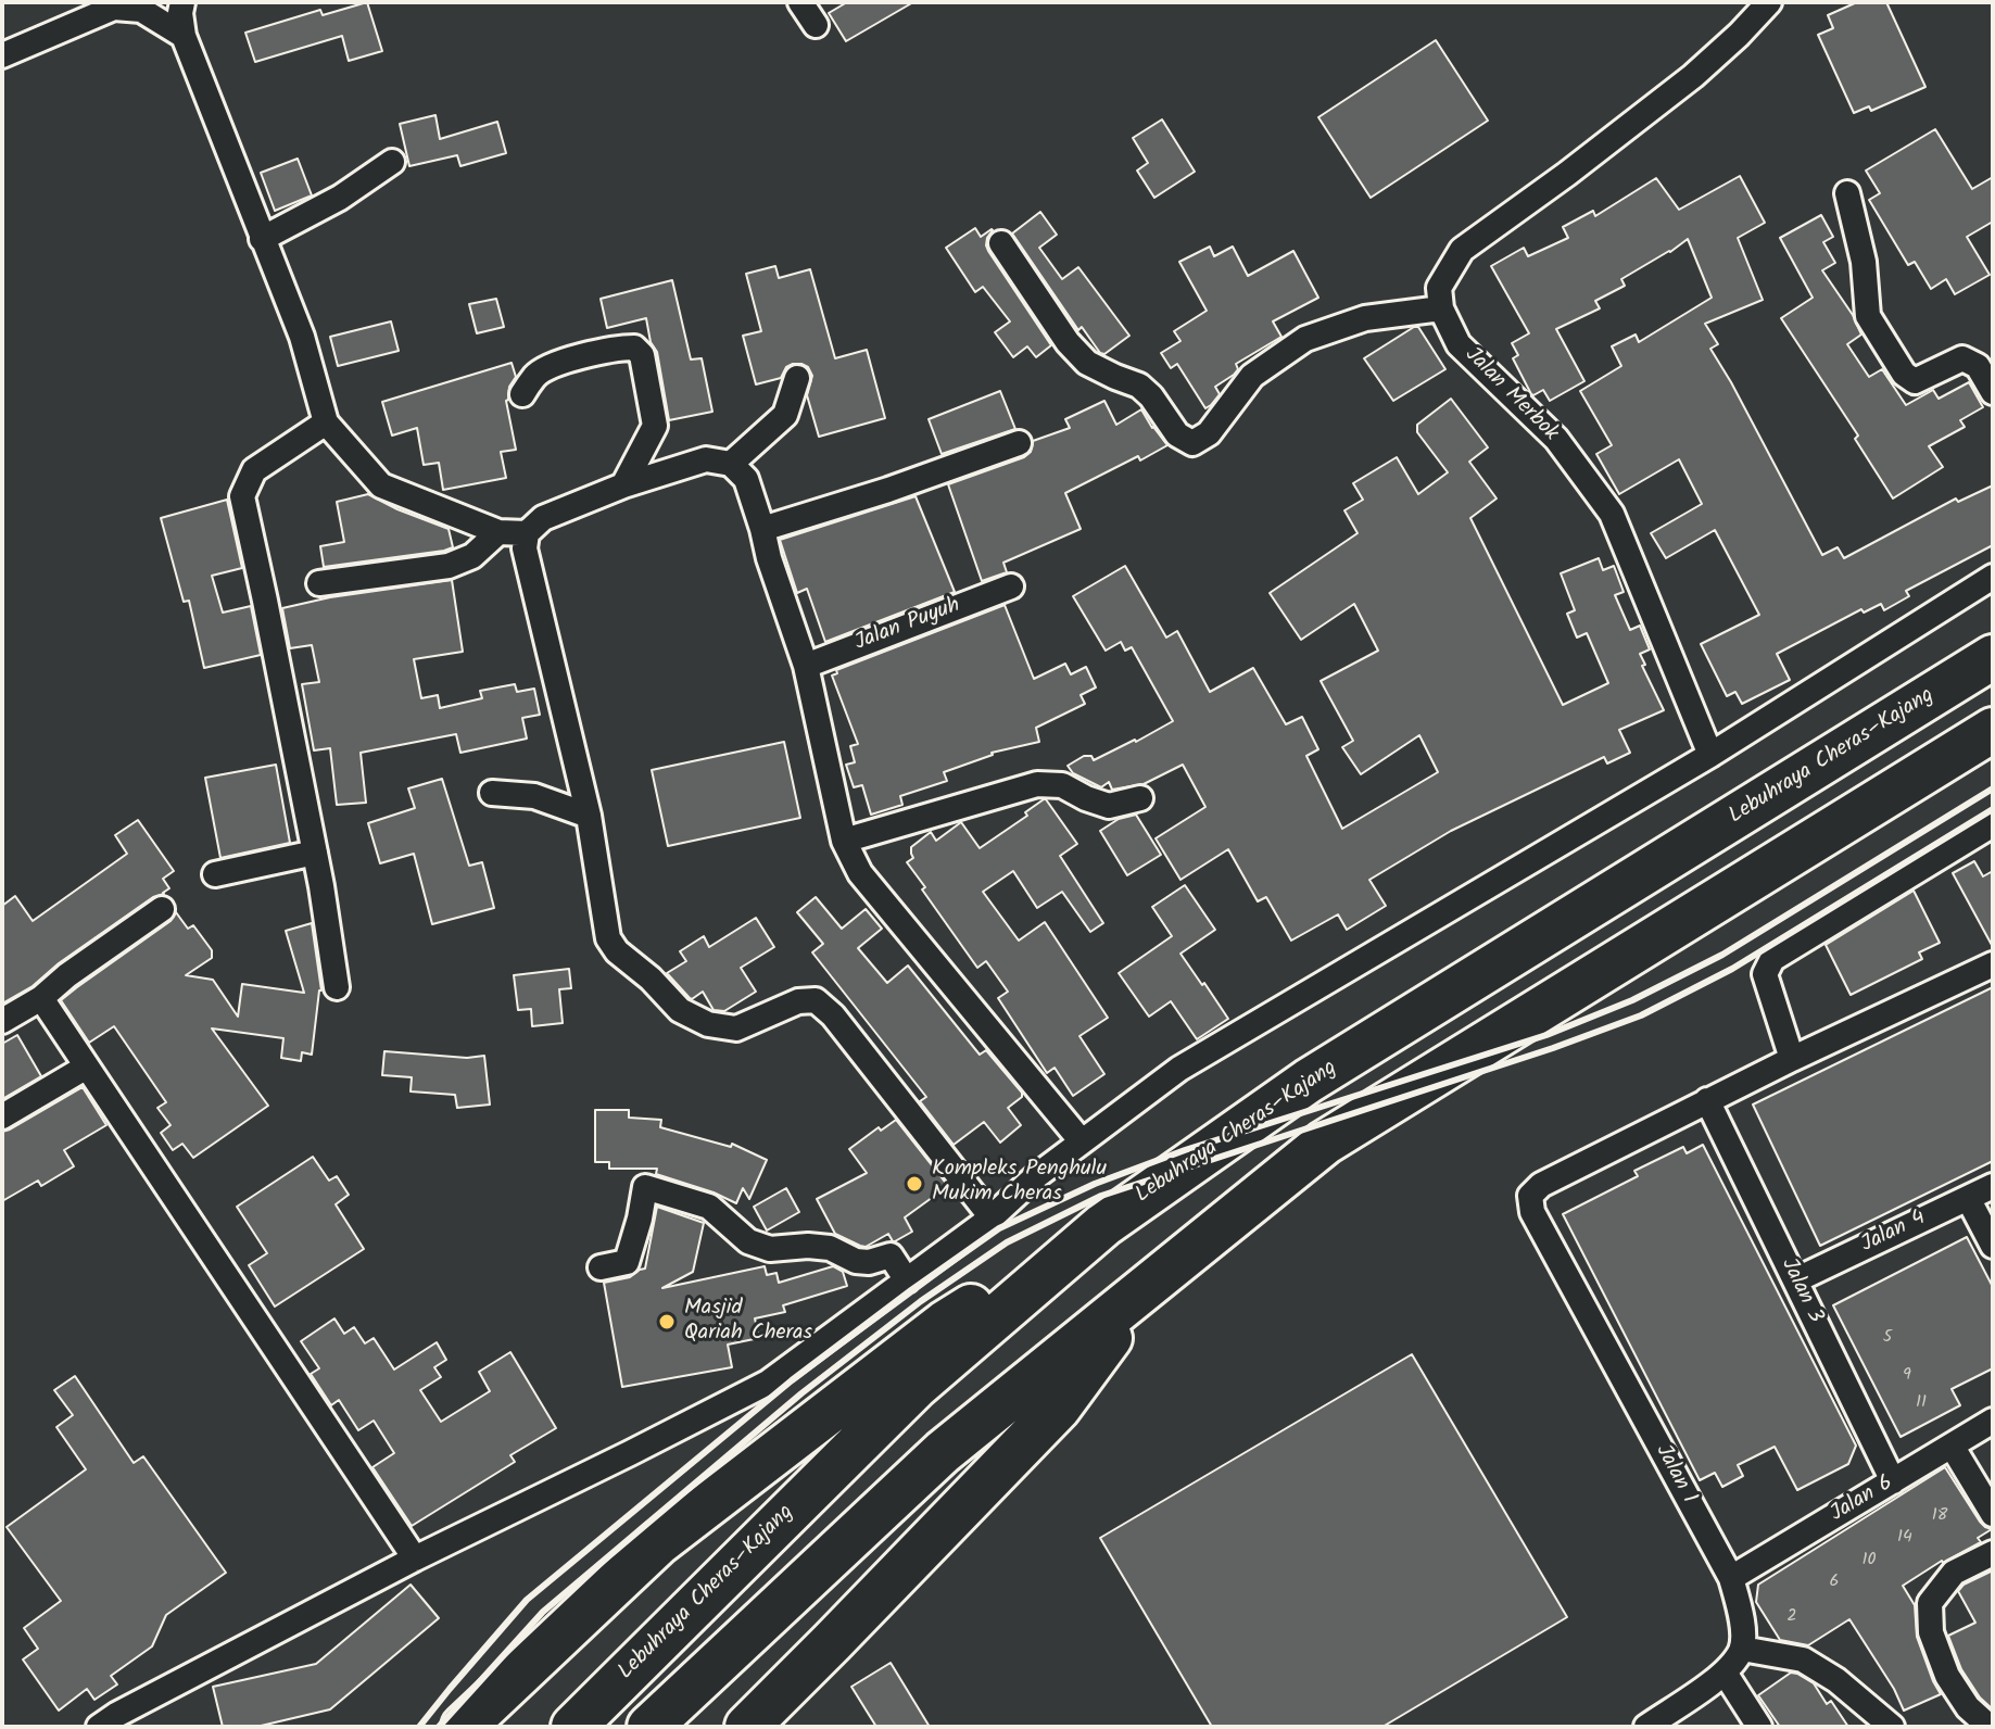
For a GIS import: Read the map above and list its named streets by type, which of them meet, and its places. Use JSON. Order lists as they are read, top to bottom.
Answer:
{
  "streets": {
    "highway": ["Lebuhraya Cheras–Kajang"],
    "street": [
      "Jalan Merbok",
      "Jalan Puyuh",
      "Jalan 4",
      "Jalan 3",
      "Jalan 1",
      "Jalan 6"
    ]
  },
  "crossings": [
    ["Jalan 4", "Jalan 3"],
    ["Jalan 3", "Jalan 1"],
    ["Jalan 3", "Jalan 6"],
    ["Jalan 1", "Jalan 6"]
  ],
  "places": ["Kompleks Penghulu Mukim Cheras", "Masjid Qariah Cheras"],
  "house_numbers": [
    "5",
    "9",
    "11",
    "18",
    "14",
    "10",
    "6",
    "2"
  ]
}
